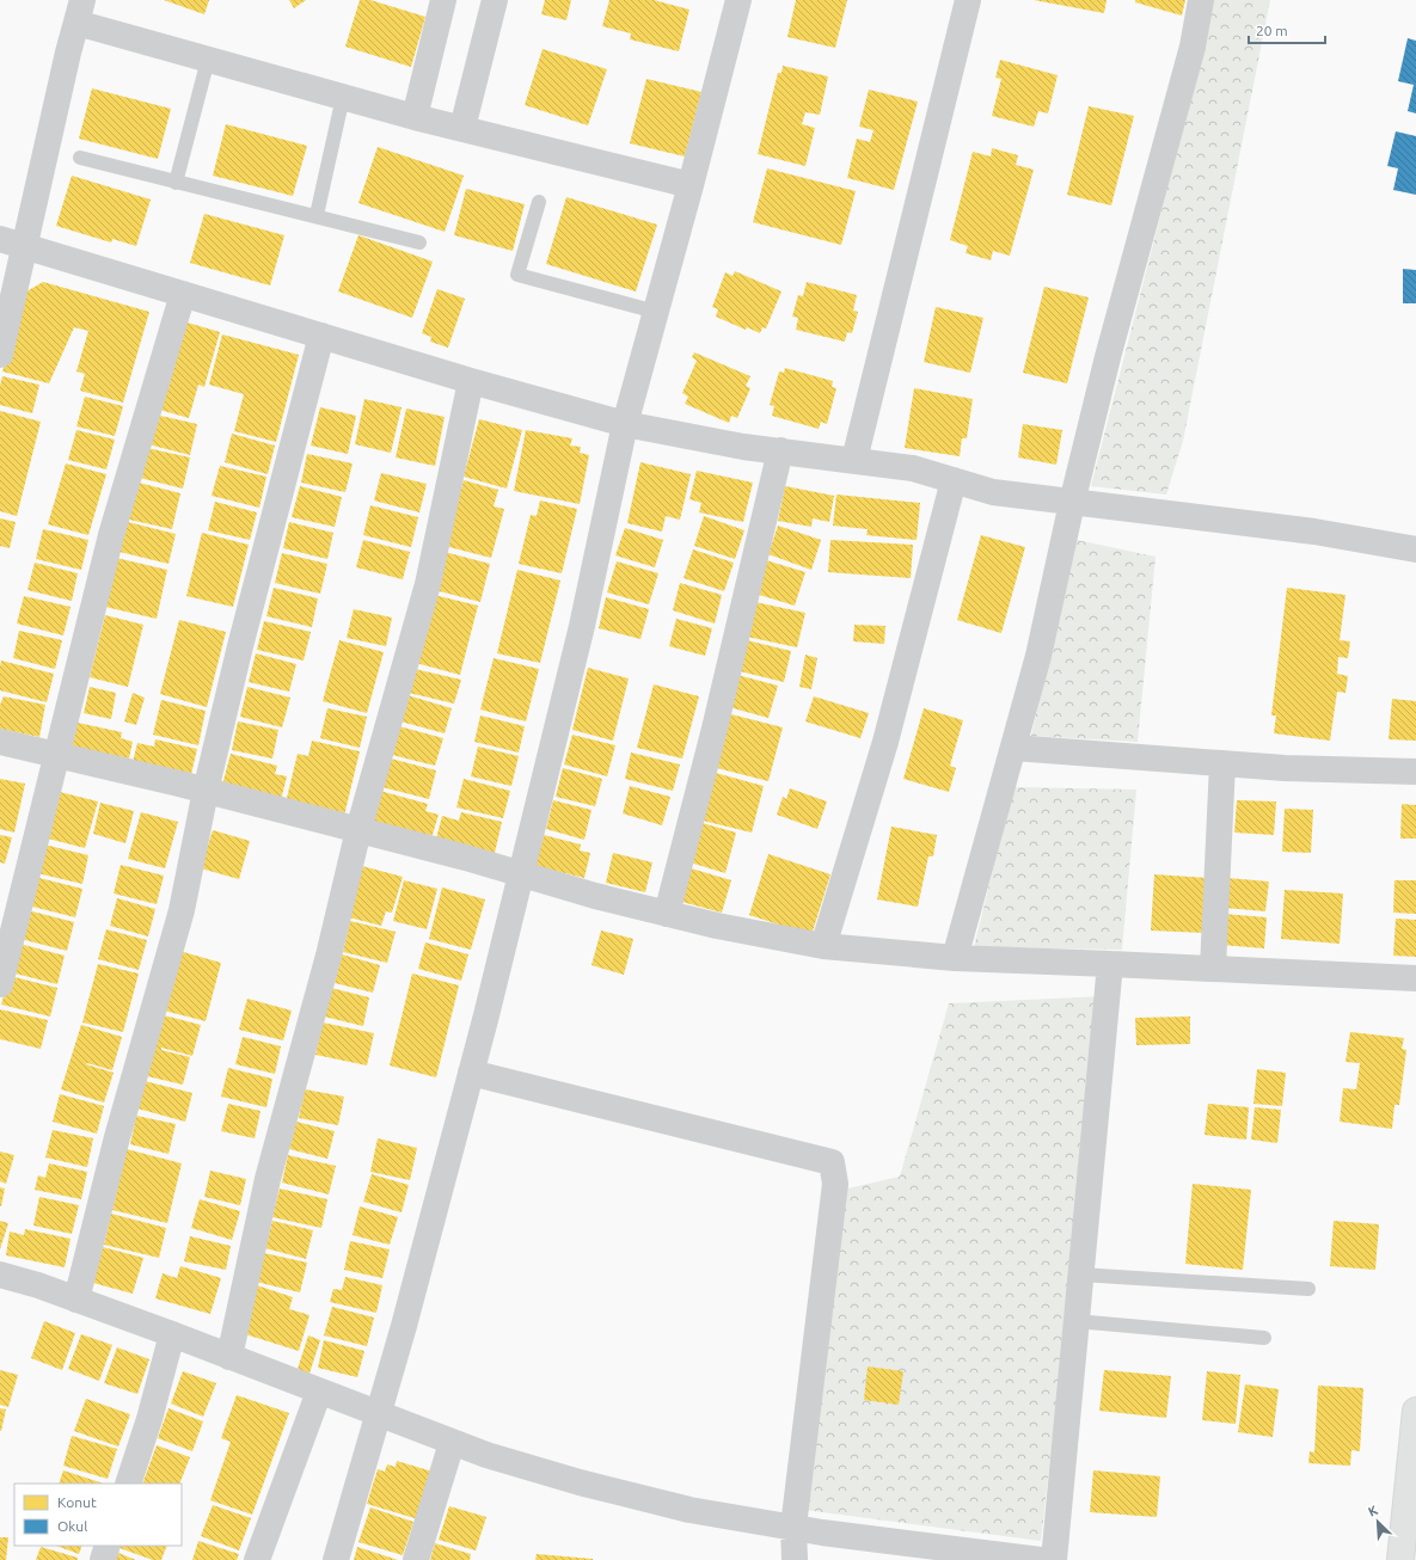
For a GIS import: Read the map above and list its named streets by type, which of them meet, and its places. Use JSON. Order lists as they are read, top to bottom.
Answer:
{
  "legend": ["Konut", "Okul"],
  "scale_bar": "20 m",
  "north": "top left"
}
